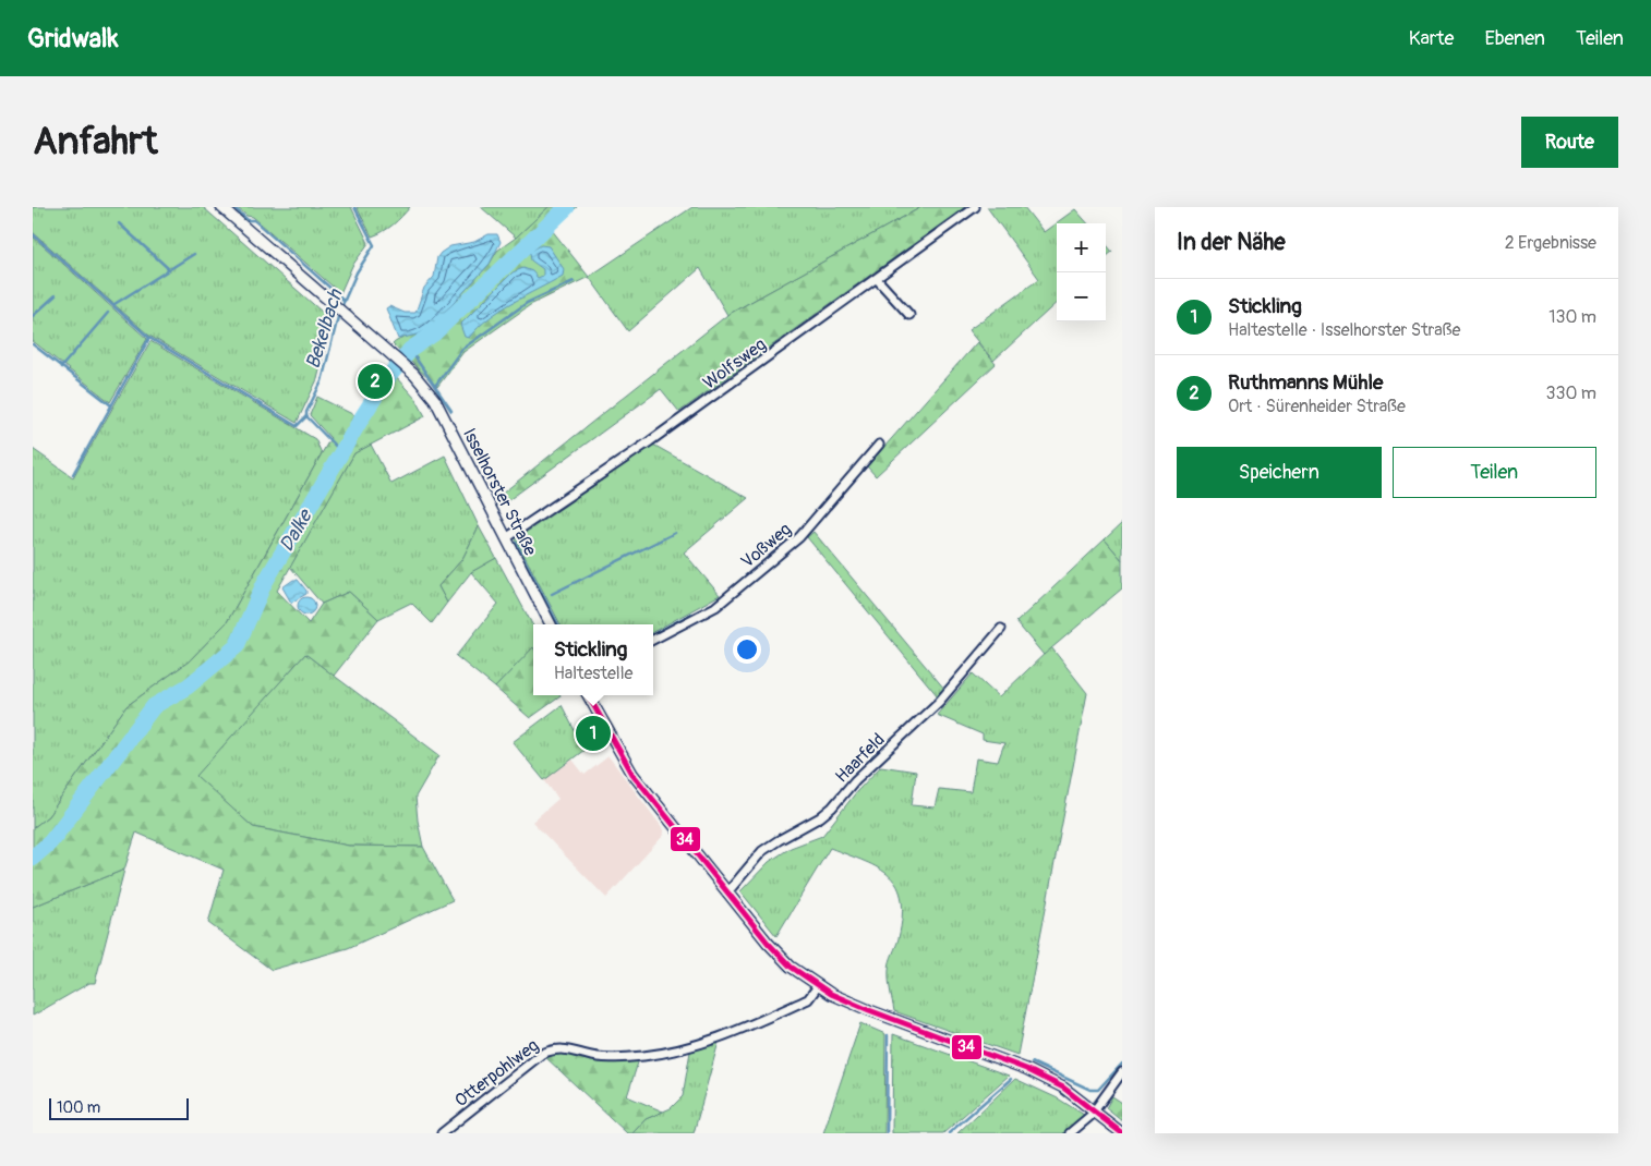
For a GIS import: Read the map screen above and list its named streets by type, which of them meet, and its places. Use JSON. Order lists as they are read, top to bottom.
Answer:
{
  "streets": {
    "street": [
      "Wolfsweg",
      "Isselhorster Straße",
      "Voßweg",
      "Haarfeld",
      "Otterpohlweg"
    ]
  },
  "crossings": [
    ["Wolfsweg", "Isselhorster Straße"]
  ],
  "water": ["Bekelbach", "Dalke"],
  "lines": ["transit line 34"],
  "scale_bar": "100 m",
  "page": {
    "header": "Gridwalk",
    "nav": ["Karte", "Ebenen", "Teilen"],
    "buttons": [
      "Route",
      ["Speichern", "Teilen"]
    ],
    "title": "Anfahrt",
    "heading": ["In der Nähe", "2 Ergebnisse"],
    "map_buttons": ["+", "−"],
    "list": [
      {
        "mark": "1",
        "name": "Stickling",
        "note": "Haltestelle · Isselhorster Straße",
        "value": "130 m"
      },
      {
        "mark": "2",
        "name": "Ruthmanns Mühle",
        "note": "Ort · Sürenheider Straße",
        "value": "330 m"
      }
    ],
    "pins": ["2", "1"],
    "popup": ["Stickling", "Haltestelle"],
    "scale": "100 m"
  }
}
